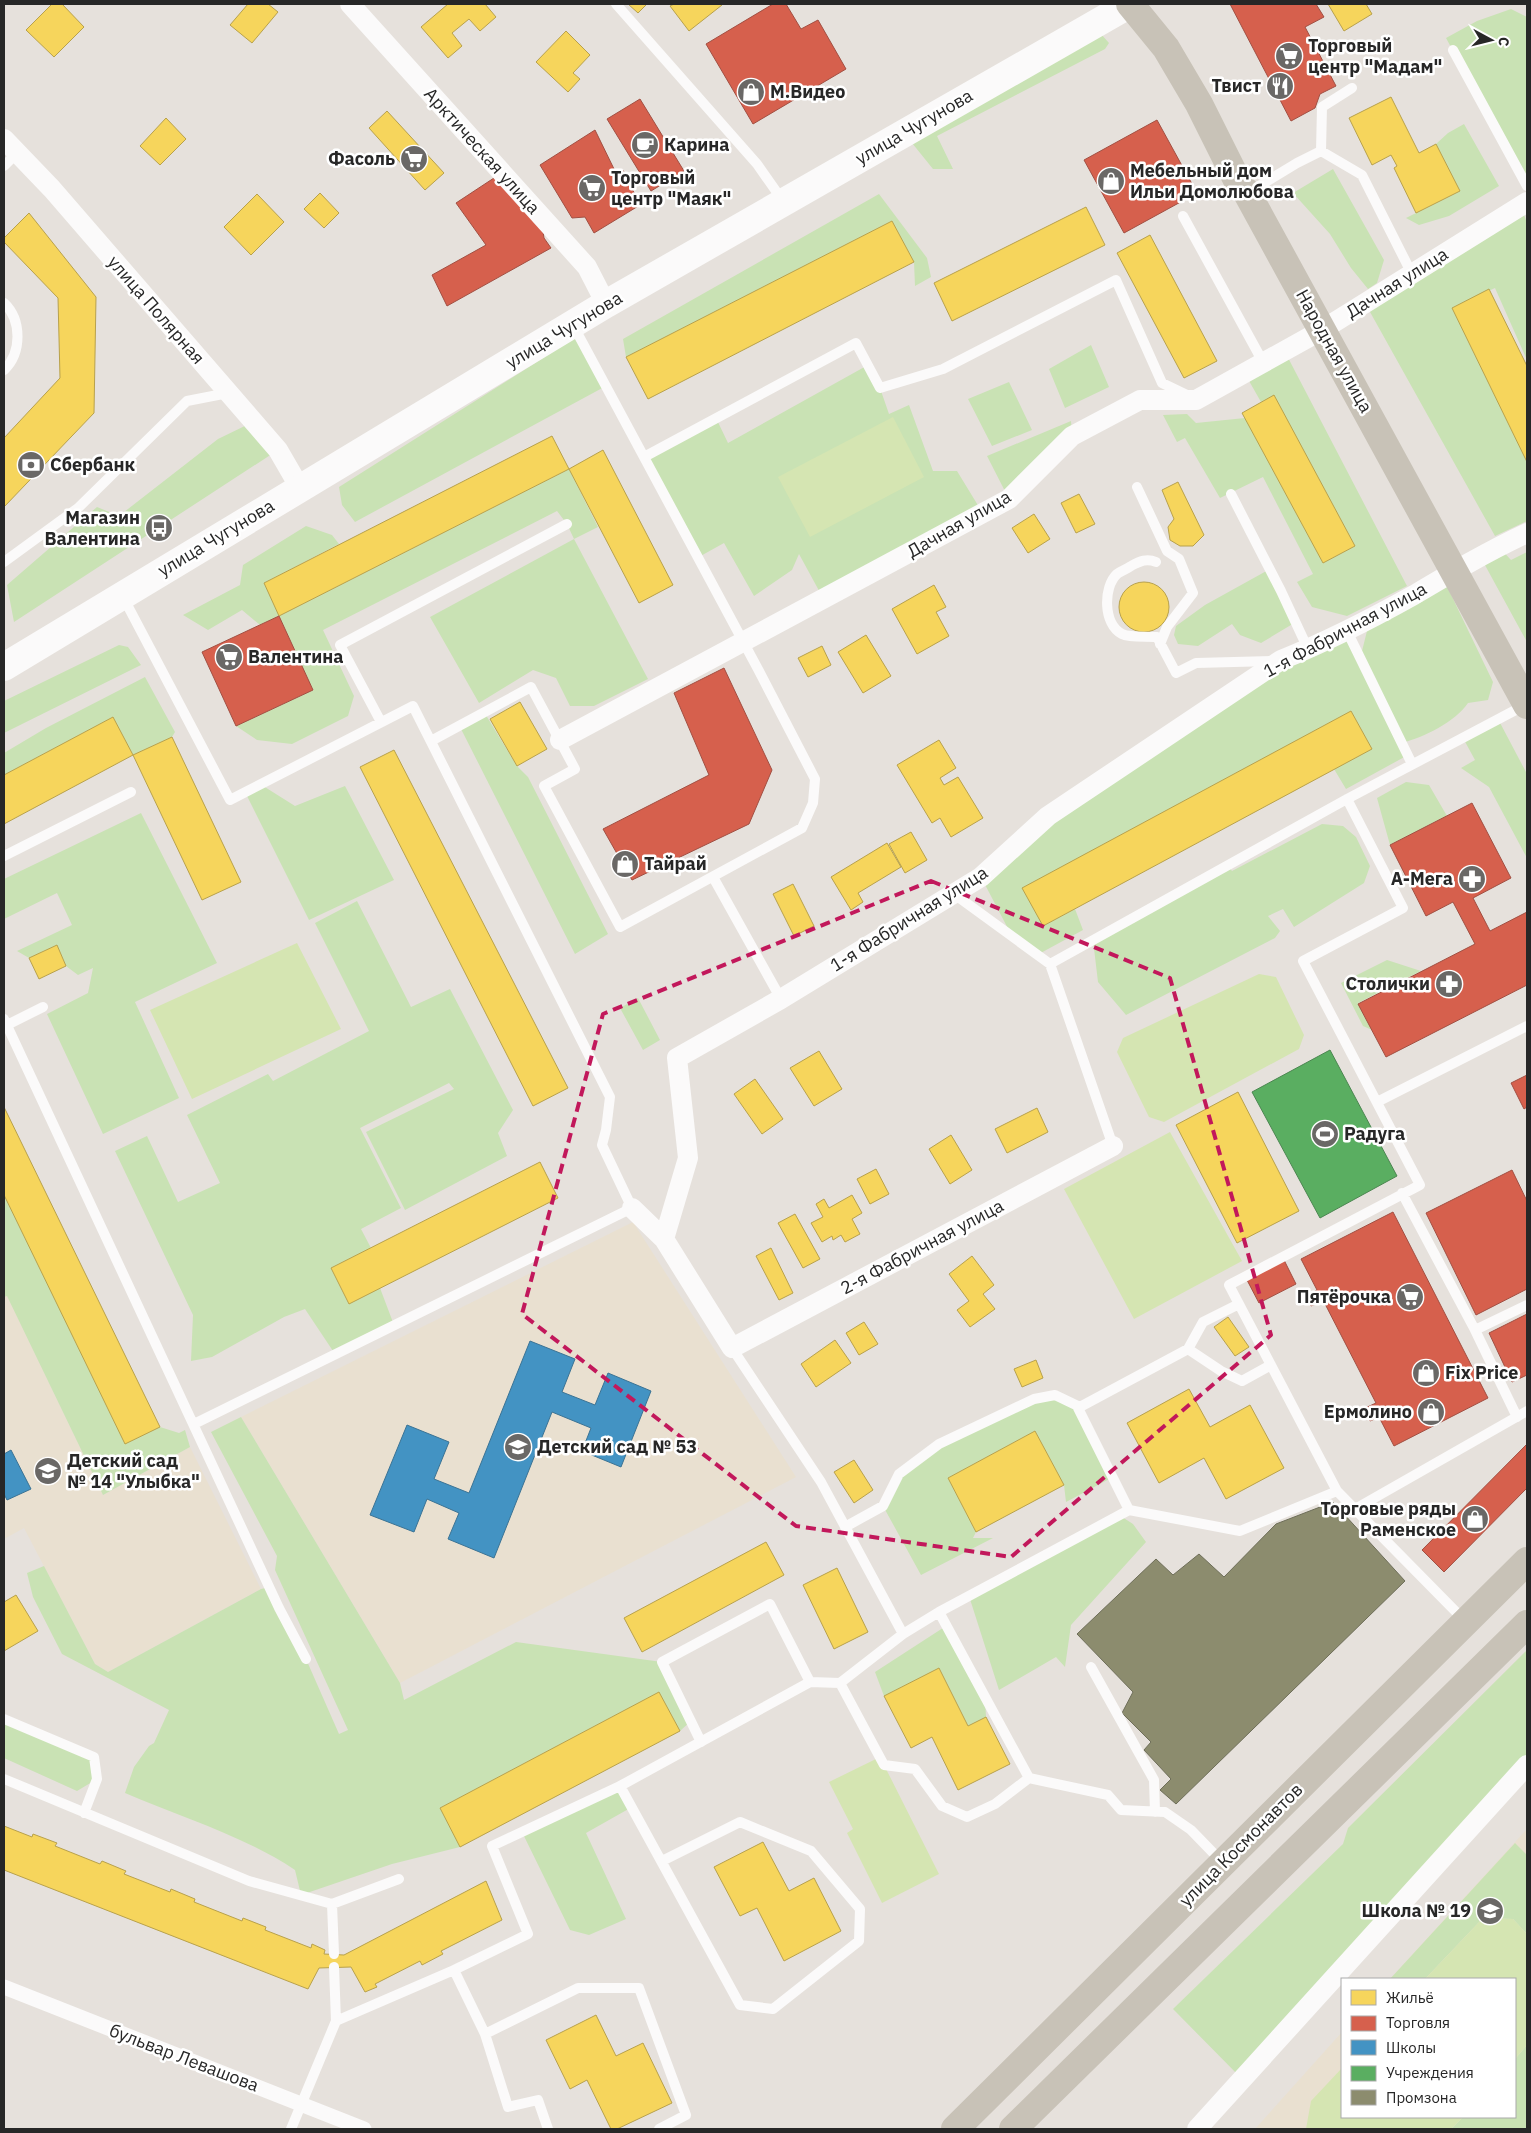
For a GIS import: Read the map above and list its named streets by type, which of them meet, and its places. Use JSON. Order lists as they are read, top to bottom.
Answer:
{
  "streets": {
    "main road": ["улица Чугунова", "Народная улица", "улица Космонавтов"],
    "street": [
      "Арктическая улица",
      "Дачная улица",
      "улица Полярная",
      "1-я Фабричная улица",
      "2-я Фабричная улица",
      "бульвар Левашова"
    ]
  },
  "crossings": [
    ["улица Чугунова", "Арктическая улица"],
    ["улица Чугунова", "улица Полярная"],
    ["улица Чугунова", "Народная улица"],
    ["Дачная улица", "Народная улица"],
    ["Народная улица", "1-я Фабричная улица"]
  ],
  "places": {
    "supermarket": [
      "Торговый центр \"Мадам\"",
      "Фасоль",
      "Торговый центр \"Маяк\"",
      "Валентина",
      "Пятёрочка"
    ],
    "restaurant": ["Твист"],
    "shop": [
      "М.Видео",
      "Мебельный дом Ильи Домолюбова",
      "Тайрай",
      "Fix Price",
      "Ермолино",
      "Торговые ряды Раменское"
    ],
    "cafe": ["Карина"],
    "bank": ["Сбербанк"],
    "bus stop": ["Магазин Валентина"],
    "pharmacy": ["А-Мега", "Столички"],
    "sports": ["Радуга"],
    "school or university": ["Детский сад № 53", "Детский сад № 14 \"Улыбка\"", "Школа № 19"]
  },
  "legend": [
    "Жильё",
    "Торговля",
    "Школы",
    "Учреждения",
    "Промзона"
  ],
  "north": "right"
}
